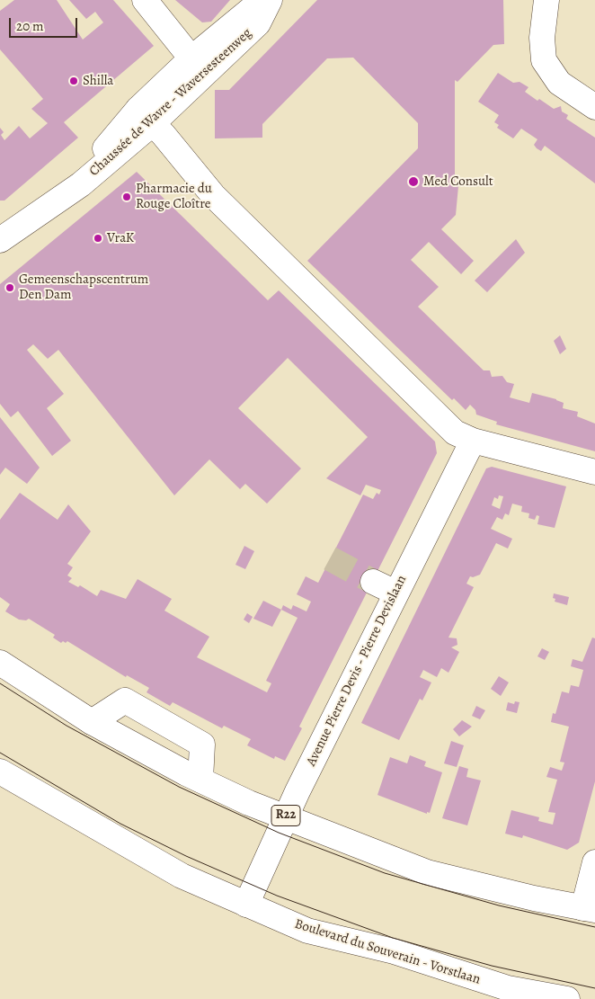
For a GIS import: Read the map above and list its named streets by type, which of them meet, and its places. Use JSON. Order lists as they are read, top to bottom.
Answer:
{
  "streets": {
    "main road": [
      "Chaussée de Wavre - Waversesteenweg",
      "Avenue Pierre Devis - Pierre Devislaan",
      "R22",
      "Boulevard du Souverain - Vorstlaan"
    ]
  },
  "crossings": [
    ["Avenue Pierre Devis - Pierre Devislaan", "R22"],
    ["Avenue Pierre Devis - Pierre Devislaan", "Boulevard du Souverain - Vorstlaan"]
  ],
  "places": [
    "Shilla",
    "Med Consult",
    "Pharmacie du Rouge Cloître",
    "VraK",
    "Gemeenschapscentrum Den Dam"
  ],
  "scale_bar": "20 m"
}
